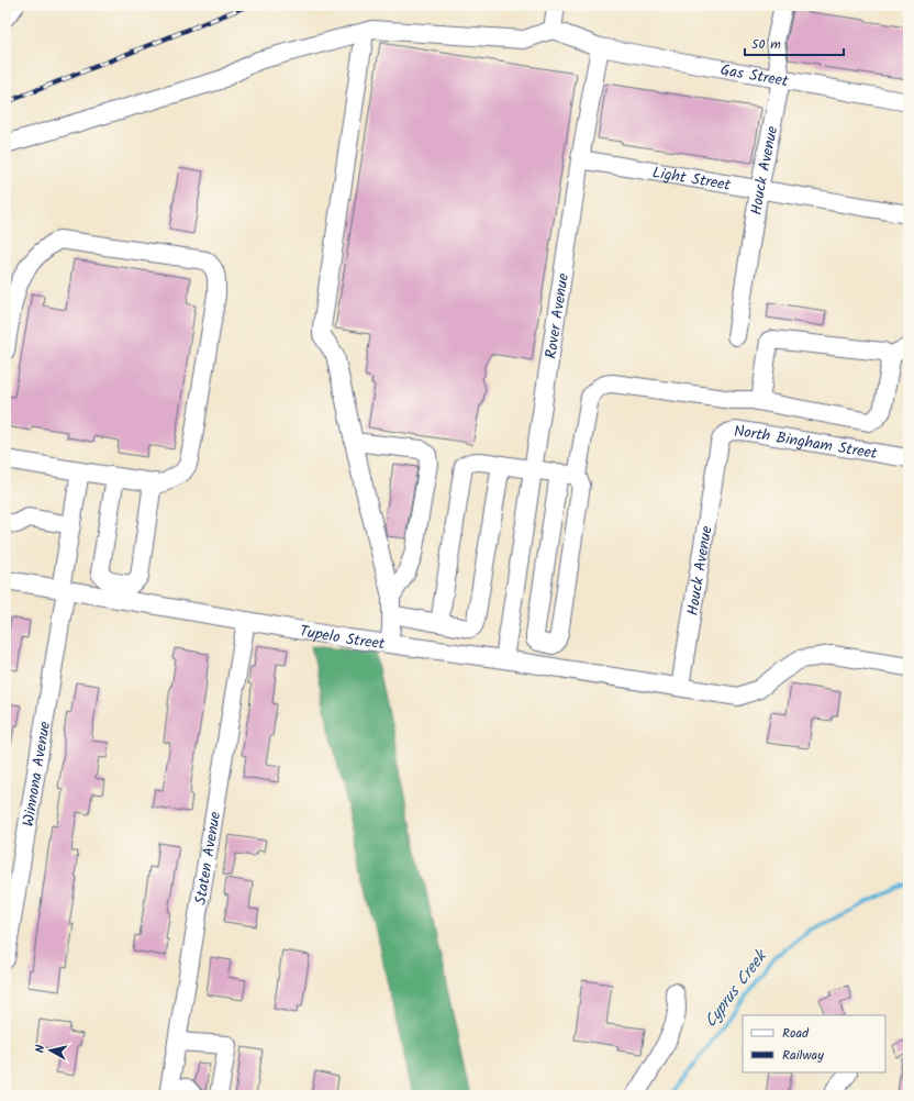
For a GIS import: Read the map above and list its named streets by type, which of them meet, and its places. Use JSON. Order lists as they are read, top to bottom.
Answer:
{
  "streets": {
    "street": [
      "Gas Street",
      "Houck Avenue",
      "Light Street",
      "Rover Avenue",
      "North Bingham Street",
      "Tupelo Street",
      "Winnona Avenue",
      "Staten Avenue"
    ]
  },
  "crossings": [
    ["Gas Street", "Houck Avenue"],
    ["Gas Street", "Rover Avenue"],
    ["Houck Avenue", "Light Street"],
    ["Houck Avenue", "North Bingham Street"],
    ["Houck Avenue", "Tupelo Street"],
    ["Light Street", "Rover Avenue"],
    ["Rover Avenue", "Tupelo Street"],
    ["Tupelo Street", "Winnona Avenue"],
    ["Tupelo Street", "Staten Avenue"]
  ],
  "water": ["Cyprus Creek"],
  "legend": ["Road", "Railway"],
  "scale_bar": "50 m",
  "north": "left"
}
